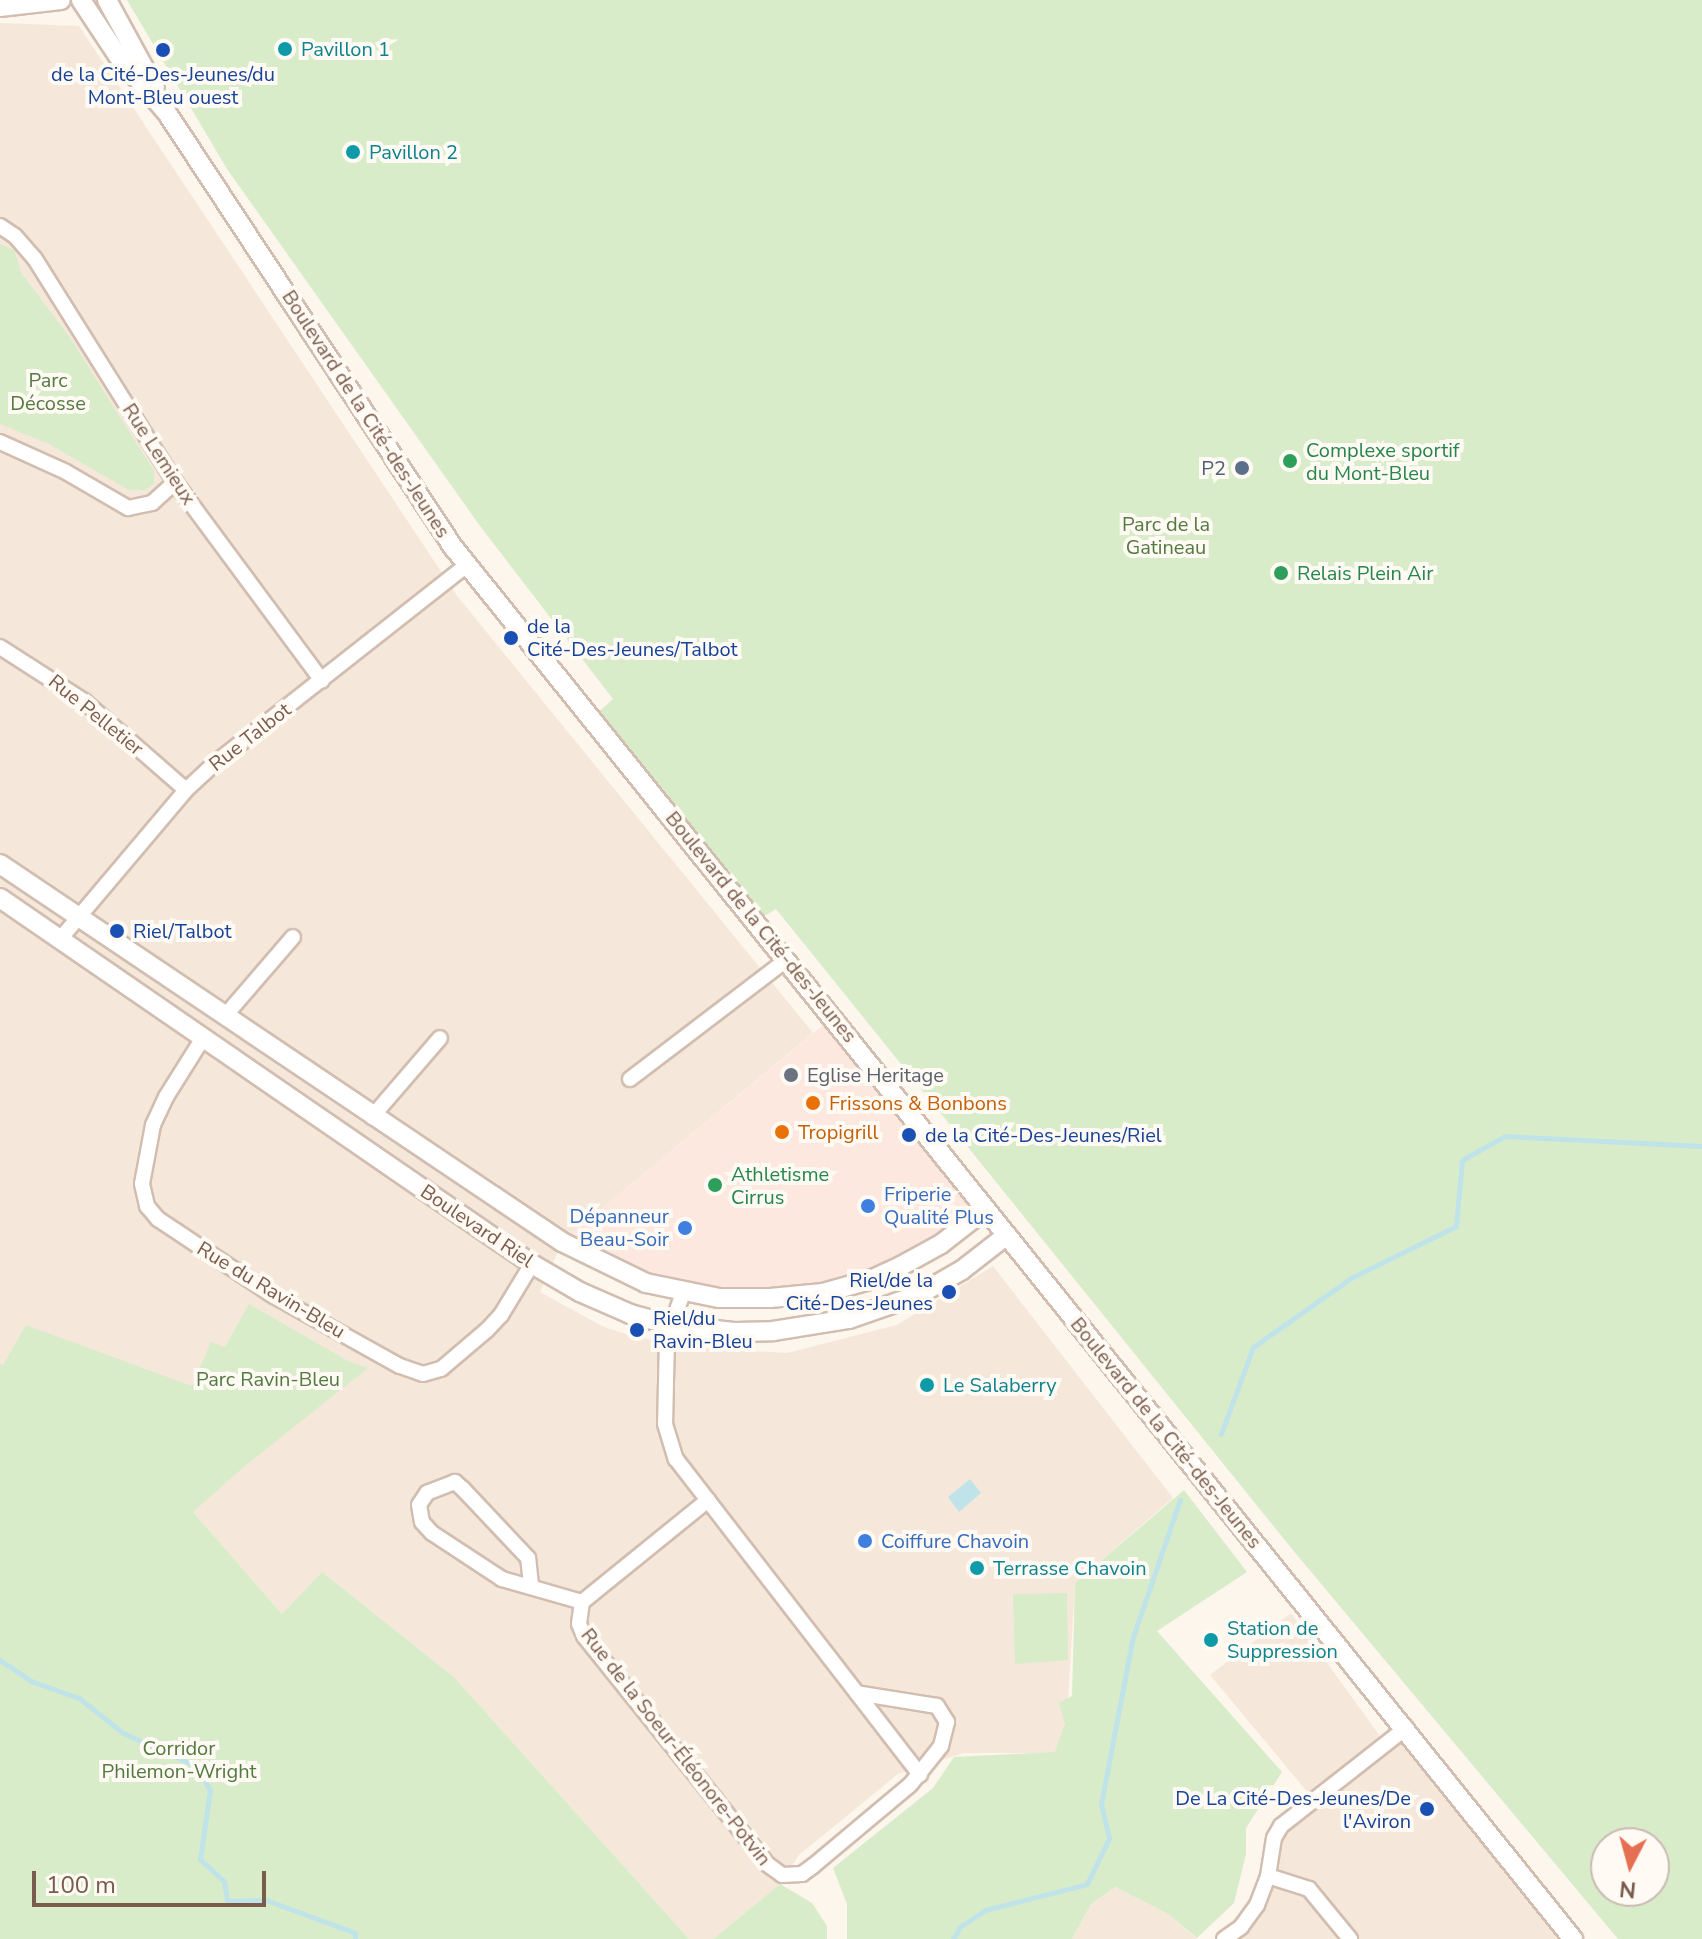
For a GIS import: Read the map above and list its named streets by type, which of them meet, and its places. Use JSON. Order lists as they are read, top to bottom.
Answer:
{
  "streets": {
    "street": [
      "Boulevard de la Cité-des-Jeunes",
      "Rue Lemieux",
      "Rue Pelletier",
      "Rue Talbot",
      "Boulevard Riel",
      "Rue du Ravin-Bleu",
      "Rue de la Soeur-Éléonore-Potvin"
    ]
  },
  "crossings": [
    ["Boulevard de la Cité-des-Jeunes", "Rue Talbot"],
    ["Boulevard de la Cité-des-Jeunes", "Boulevard Riel"],
    ["Rue Lemieux", "Rue Talbot"],
    ["Rue Pelletier", "Rue Talbot"],
    ["Rue Talbot", "Boulevard Riel"],
    ["Boulevard Riel", "Rue du Ravin-Bleu"]
  ],
  "parks": [
    "Parc Décosse",
    "Parc de la Gatineau",
    "Parc Ravin-Bleu",
    "Corridor Philemon-Wright"
  ],
  "places": [
    "Pavillon 1",
    "de la Cité-Des-Jeunes/du Mont-Bleu ouest",
    "Pavillon 2",
    "Complexe sportif du Mont-Bleu",
    "P2",
    "Relais Plein Air",
    "de la Cité-Des-Jeunes/Talbot",
    "Riel/Talbot",
    "Eglise Heritage",
    "Frissons & Bonbons",
    "Tropigrill",
    "de la Cité-Des-Jeunes/Riel",
    "Athletisme Cirrus",
    "Friperie Qualité Plus",
    "Dépanneur Beau-Soir",
    "Riel/de la Cité-Des-Jeunes",
    "Riel/du Ravin-Bleu",
    "Le Salaberry",
    "Coiffure Chavoin",
    "Terrasse Chavoin",
    "Station de Suppression",
    "De La Cité-Des-Jeunes/De l'Aviron"
  ],
  "scale_bar": "100 m",
  "north": "bottom"
}
